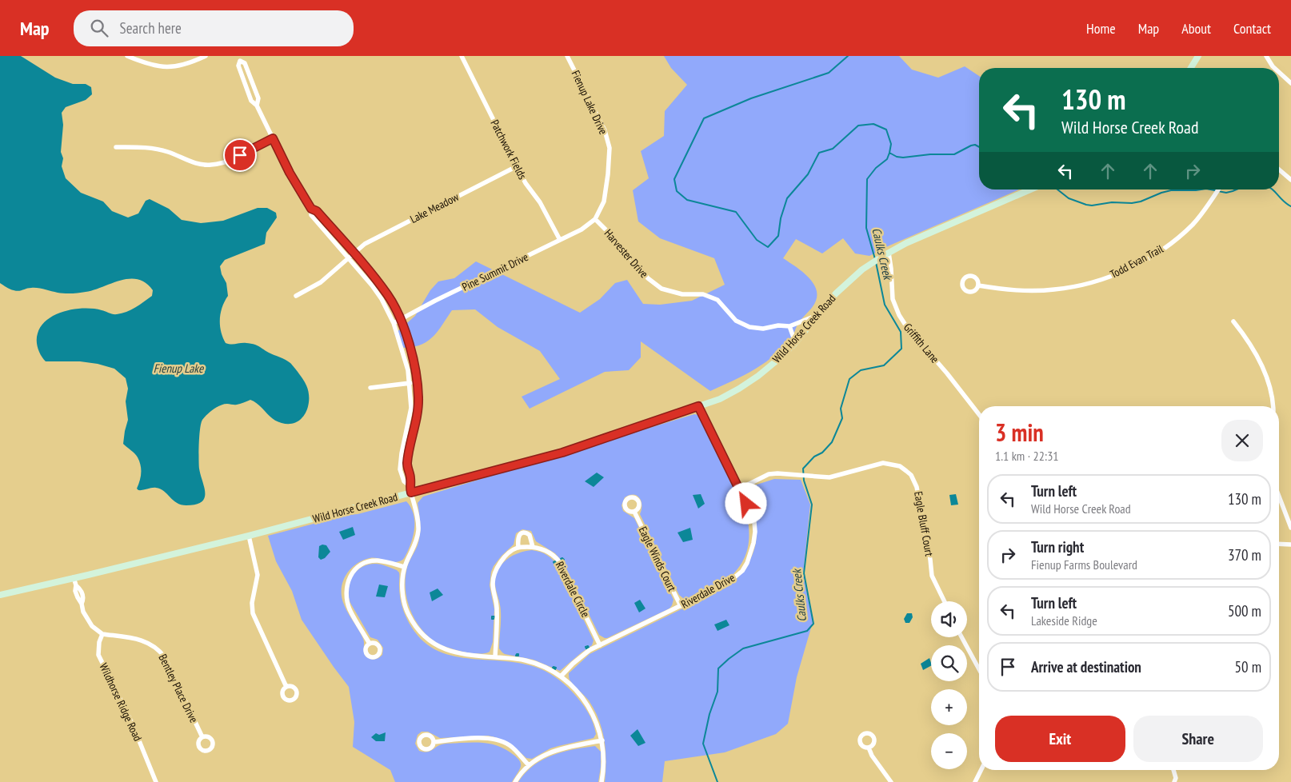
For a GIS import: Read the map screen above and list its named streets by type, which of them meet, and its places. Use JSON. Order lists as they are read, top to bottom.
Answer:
{
  "streets": {
    "main road": ["Wild Horse Creek Road"],
    "street": [
      "Fienup Lake Drive",
      "Patchwork Fields",
      "Lake Meadow",
      "Harvester Drive",
      "Todd Evan Trail",
      "Pine Summit Drive",
      "Griffith Lane",
      "Eagle Bluff Court",
      "Eagle Winds Court",
      "Riverdale Circle",
      "Riverdale Drive",
      "Bentley Place Drive",
      "Wildhorse Ridge Road"
    ]
  },
  "crossings": [
    ["Fienup Lake Drive", "Harvester Drive"],
    ["Fienup Lake Drive", "Pine Summit Drive"],
    ["Patchwork Fields", "Lake Meadow"],
    ["Patchwork Fields", "Pine Summit Drive"],
    ["Harvester Drive", "Pine Summit Drive"],
    ["Harvester Drive", "Wild Horse Creek Road"],
    ["Wild Horse Creek Road", "Griffith Lane"],
    ["Wild Horse Creek Road", "Riverdale Drive"],
    ["Eagle Bluff Court", "Riverdale Drive"],
    ["Eagle Winds Court", "Riverdale Drive"],
    ["Riverdale Circle", "Riverdale Drive"],
    ["Bentley Place Drive", "Wildhorse Ridge Road"]
  ],
  "water": ["Caulks Creek", "Fienup Lake"],
  "page": {
    "header": "Map",
    "search": "Search here",
    "nav": [
      "Home",
      "Map",
      "About",
      "Contact"
    ],
    "turn": ["130 m", "Wild Horse Creek Road"],
    "heading": ["3 min", "1.1 km · 22:31"],
    "list": [
      {
        "name": "Turn left",
        "note": "Wild Horse Creek Road",
        "value": "130 m"
      },
      {
        "name": "Turn right",
        "note": "Fienup Farms Boulevard",
        "value": "370 m"
      },
      {
        "name": "Turn left",
        "note": "Lakeside Ridge",
        "value": "500 m"
      },
      {
        "name": "Arrive at destination",
        "value": "50 m"
      }
    ],
    "map_buttons": ["+", "−"],
    "buttons": ["Exit", "Share"]
  }
}
